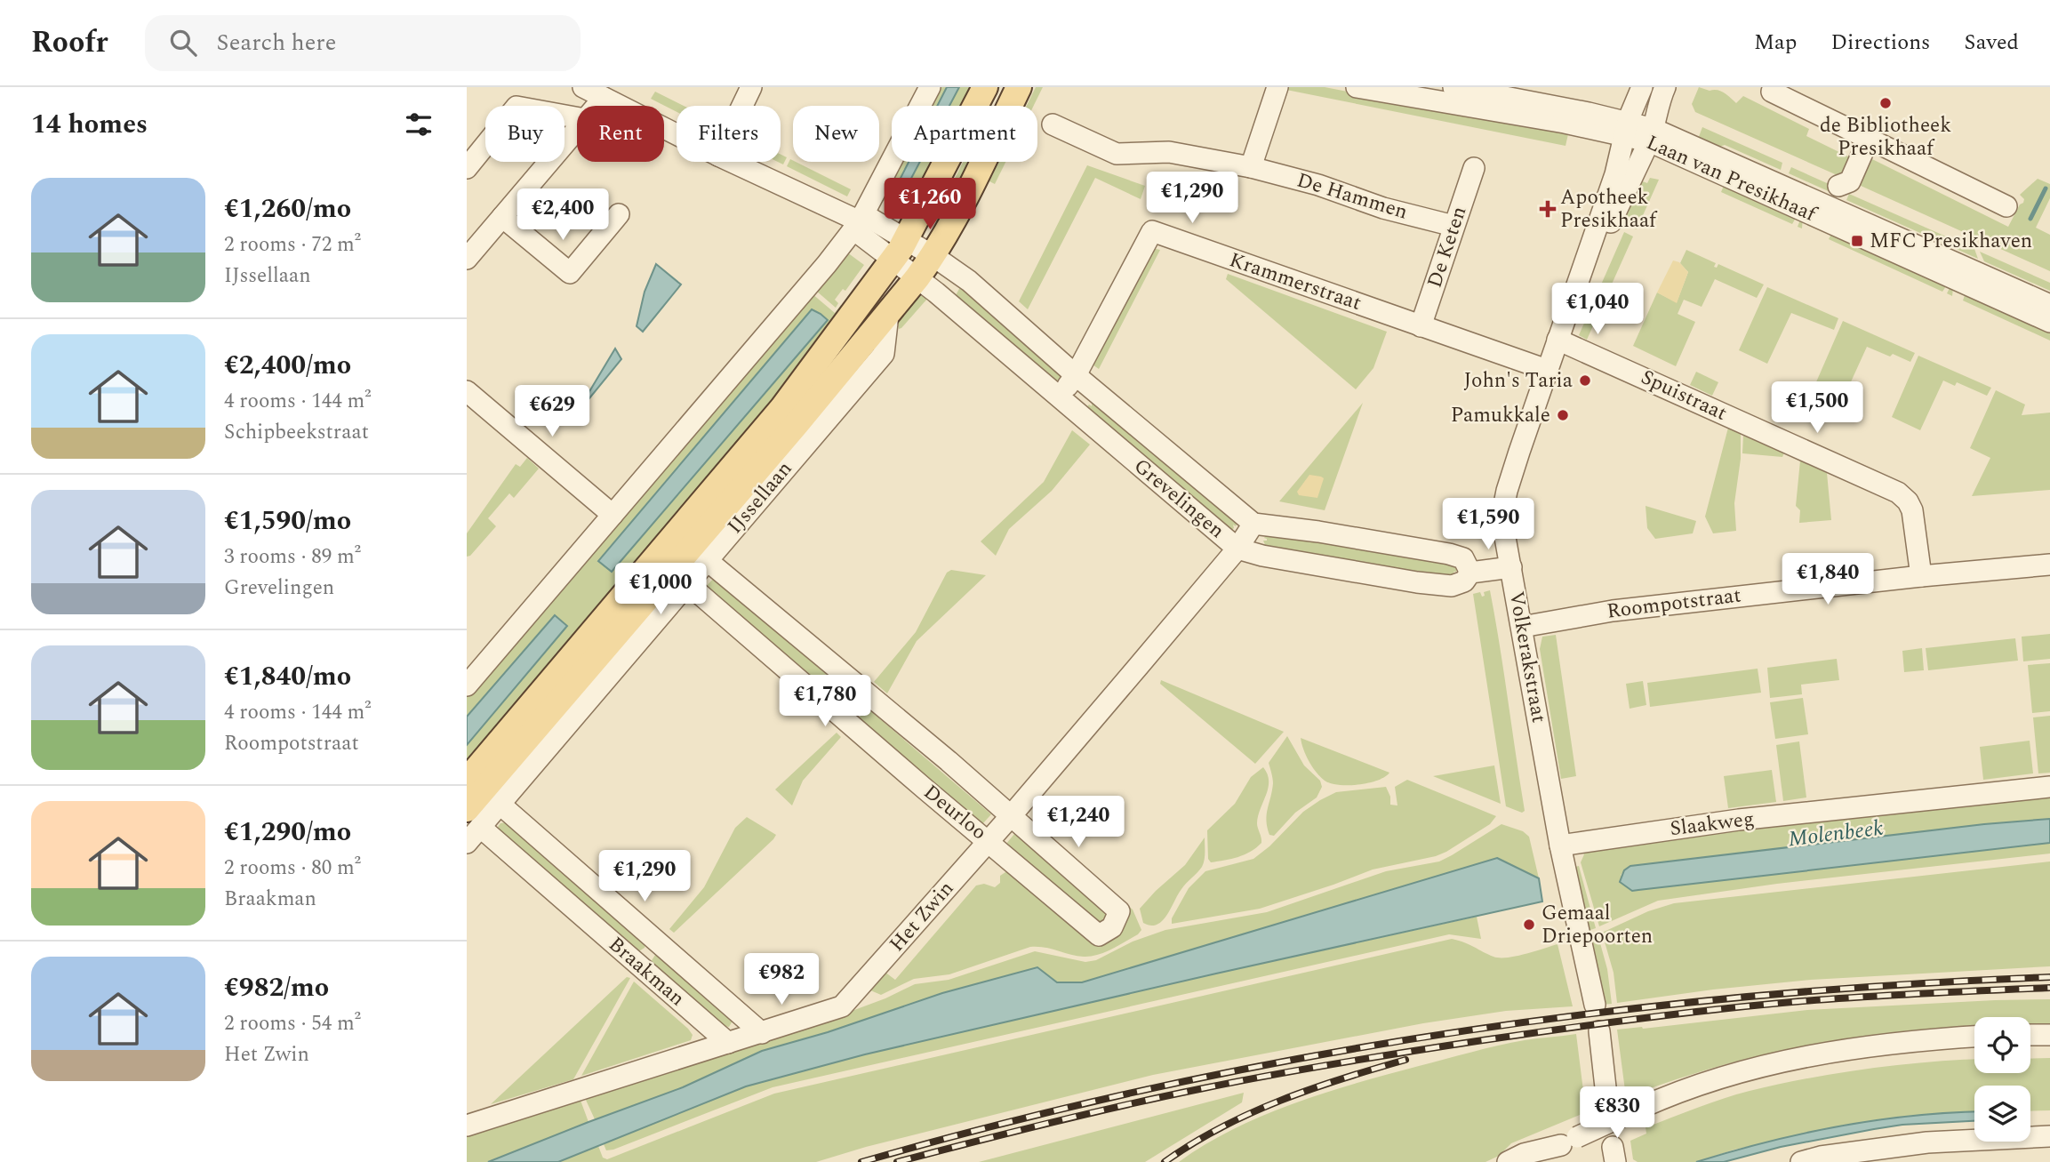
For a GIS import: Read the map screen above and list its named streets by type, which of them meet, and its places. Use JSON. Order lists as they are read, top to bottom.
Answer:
{
  "streets": {
    "main road": ["IJssellaan"],
    "street": [
      "Laan van Presikhaaf",
      "De Hammen",
      "De Keten",
      "Krammerstraat",
      "Spuistraat",
      "Grevelingen",
      "Roompotstraat",
      "Volkerakstraat",
      "Deurloo",
      "Slaakweg",
      "Het Zwin",
      "Braakman"
    ]
  },
  "crossings": [
    ["Laan van Presikhaaf", "Volkerakstraat"],
    ["De Hammen", "De Keten"],
    ["De Keten", "Krammerstraat"],
    ["Krammerstraat", "Grevelingen"],
    ["Krammerstraat", "Volkerakstraat"],
    ["Spuistraat", "Roompotstraat"],
    ["Spuistraat", "Volkerakstraat"],
    ["IJssellaan", "Grevelingen"],
    ["IJssellaan", "Deurloo"],
    ["IJssellaan", "Braakman"],
    ["Grevelingen", "Volkerakstraat"],
    ["Grevelingen", "Het Zwin"],
    ["Roompotstraat", "Volkerakstraat"],
    ["Volkerakstraat", "Slaakweg"],
    ["Deurloo", "Het Zwin"],
    ["Het Zwin", "Braakman"]
  ],
  "water": ["Molenbeek"],
  "places": {
    "other": [
      "de Bibliotheek Presikhaaf",
      "John's Taria",
      "Pamukkale",
      "Gemaal Driepoorten"
    ],
    "health": ["Apotheek Presikhaaf"],
    "transit": ["MFC Presikhaven"]
  },
  "page": {
    "header": "Roofr",
    "search": "Search here",
    "nav": ["Map", "Directions", "Saved"],
    "heading": "14 homes",
    "chip": [
      "Buy",
      "Rent",
      "Filters",
      "New",
      "Apartment"
    ],
    "list": [
      {
        "name": "€1,260/mo",
        "note": "2 rooms · 72 m² · IJssellaan"
      },
      {
        "name": "€2,400/mo",
        "note": "4 rooms · 144 m² · Schipbeekstraat"
      },
      {
        "name": "€1,590/mo",
        "note": "3 rooms · 89 m² · Grevelingen"
      },
      {
        "name": "€1,840/mo",
        "note": "4 rooms · 144 m² · Roompotstraat"
      },
      {
        "name": "€1,290/mo",
        "note": "2 rooms · 80 m² · Braakman"
      },
      {
        "name": "€982/mo",
        "note": "2 rooms · 54 m² · Het Zwin"
      }
    ],
    "price": [
      "€1,290",
      "€1,260",
      "€2,400",
      "€1,040",
      "€1,500",
      "€629",
      "€1,590",
      "€1,840",
      "€1,000",
      "€1,780",
      "€1,240",
      "€1,290",
      "€982",
      "€830"
    ]
  }
}
